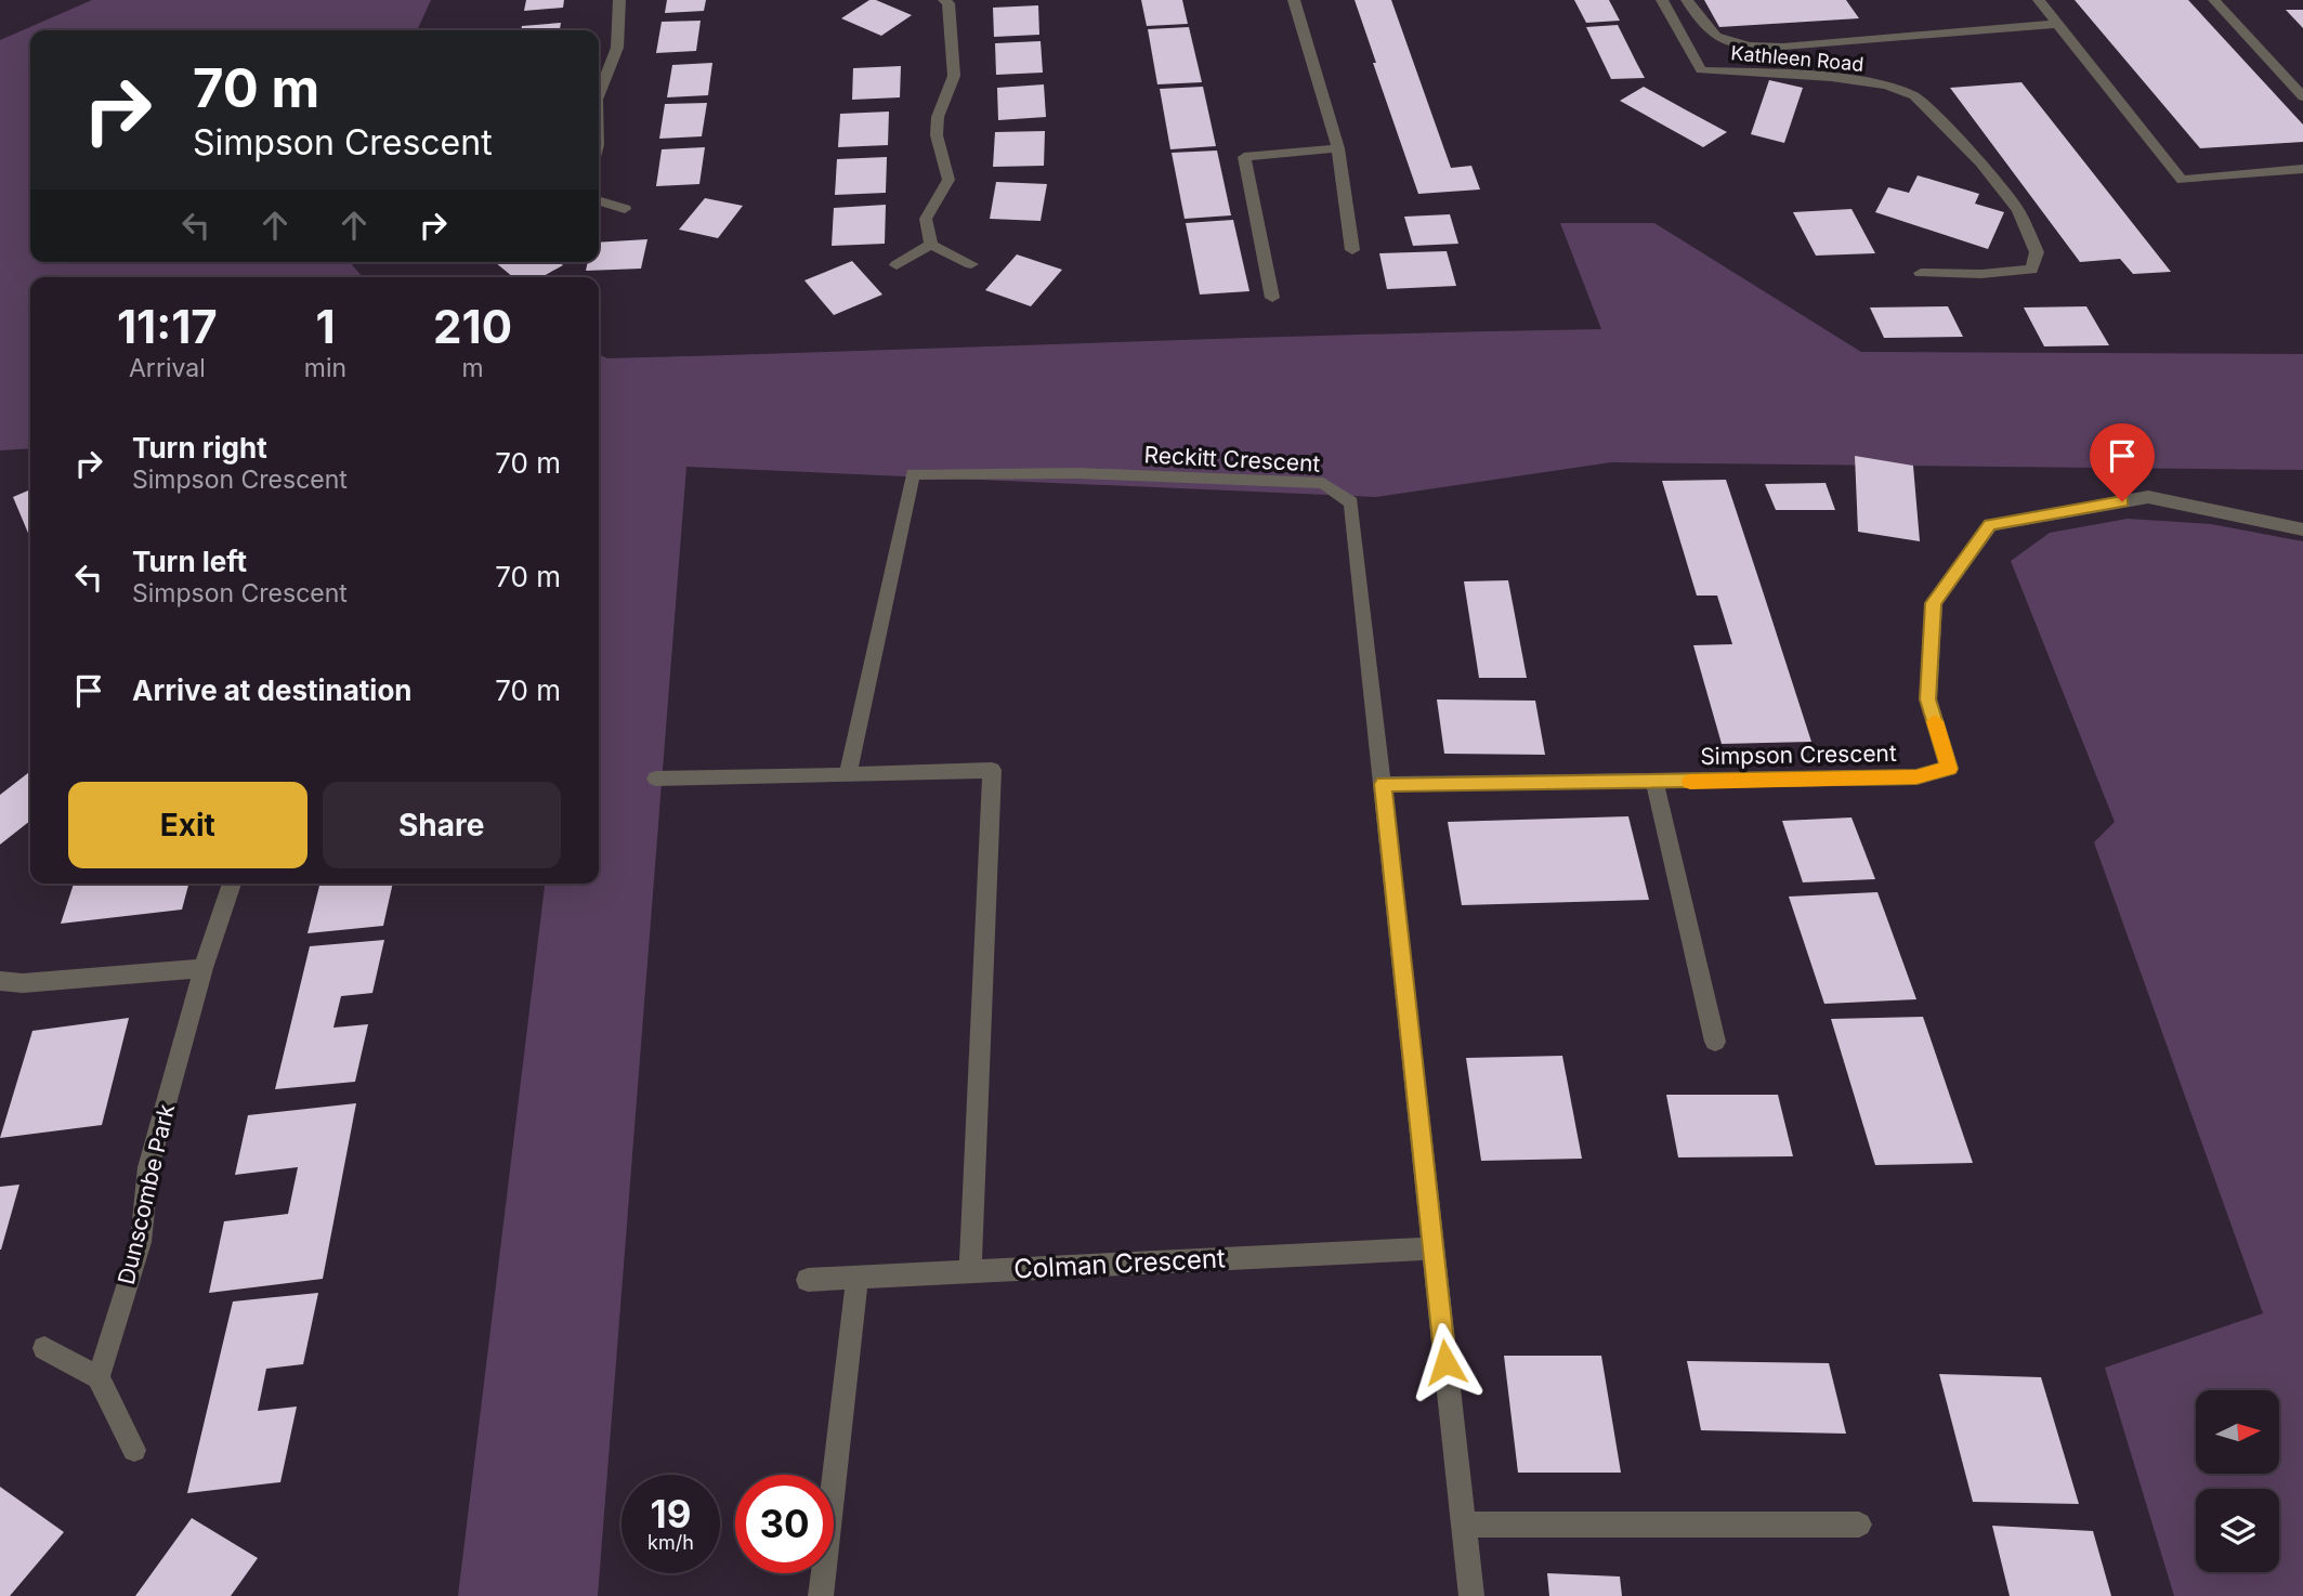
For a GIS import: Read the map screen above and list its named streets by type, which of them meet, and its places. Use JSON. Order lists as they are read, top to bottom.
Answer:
{
  "streets": {
    "street": [
      "Kathleen Road",
      "Reckitt Crescent",
      "Simpson Crescent",
      "Dunscombe Park",
      "Colman Crescent"
    ]
  },
  "crossings": [
    ["Reckitt Crescent", "Simpson Crescent"]
  ],
  "north": "right",
  "page": {
    "turn": ["70 m", "Simpson Crescent"],
    "eta": [
      "11:17",
      "Arrival",
      "1",
      "min",
      "210",
      "m"
    ],
    "list": [
      {
        "name": "Turn right",
        "note": "Simpson Crescent",
        "value": "70 m"
      },
      {
        "name": "Turn left",
        "note": "Simpson Crescent",
        "value": "70 m"
      },
      {
        "name": "Arrive at destination",
        "value": "70 m"
      }
    ],
    "buttons": ["Exit", "Share"],
    "speed": "19 km/h",
    "limit": "30"
  }
}
